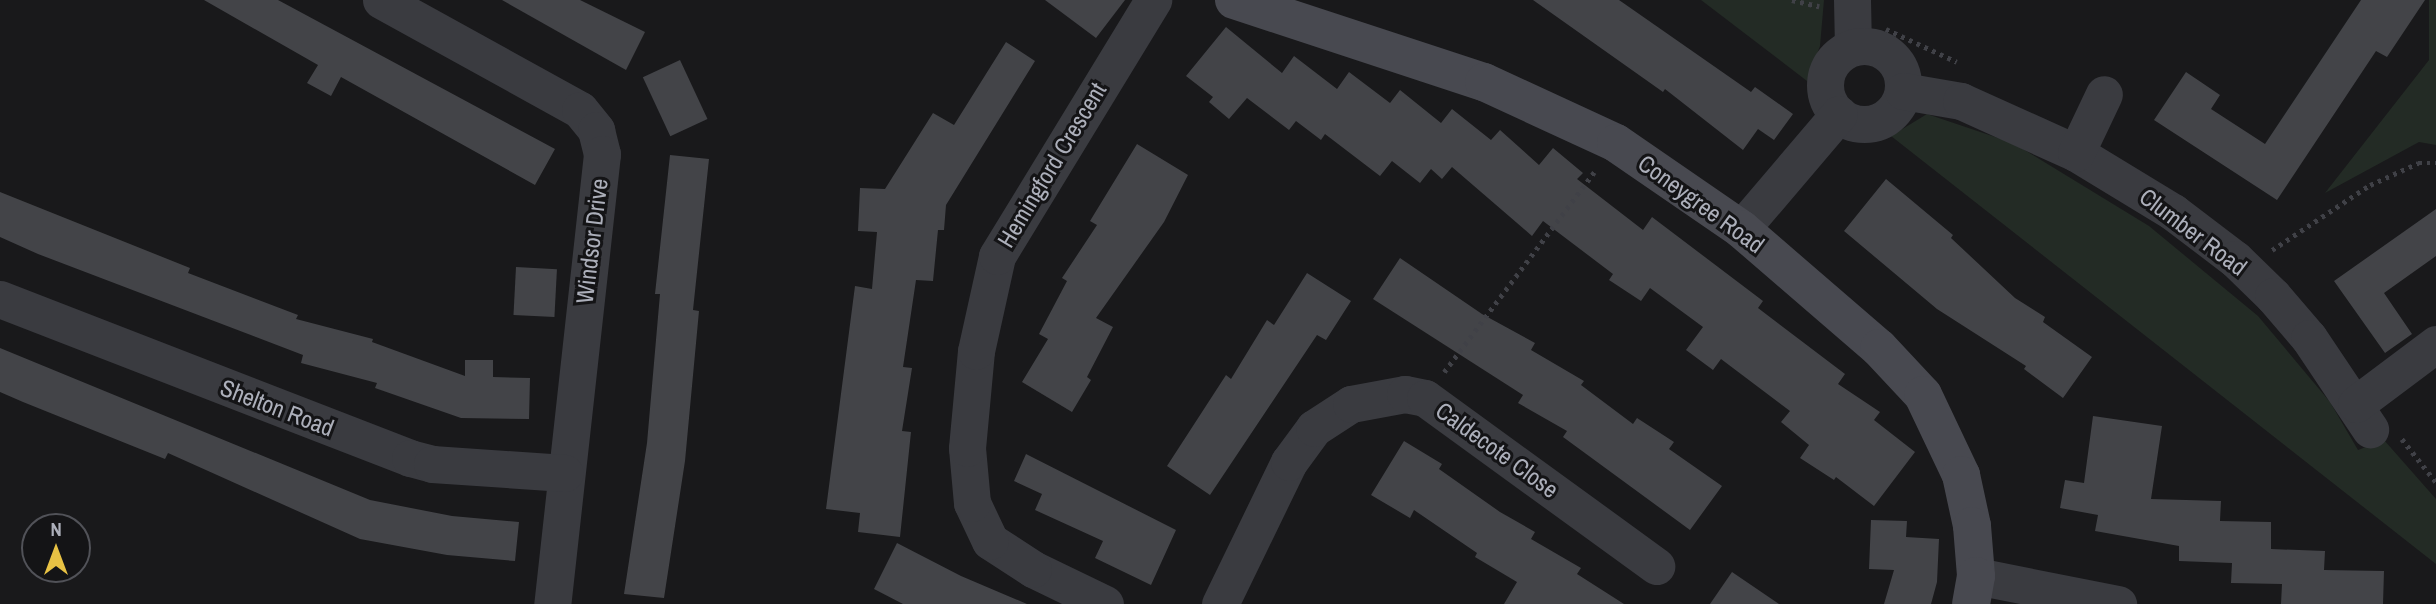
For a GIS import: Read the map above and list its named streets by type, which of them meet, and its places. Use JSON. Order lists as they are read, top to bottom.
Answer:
{
  "streets": {
    "street": [
      "Hemingford Crescent",
      "Coneygree Road",
      "Clumber Road",
      "Windsor Drive",
      "Shelton Road",
      "Caldecote Close"
    ]
  },
  "crossings": [
    ["Windsor Drive", "Shelton Road"]
  ],
  "north": "top"
}
